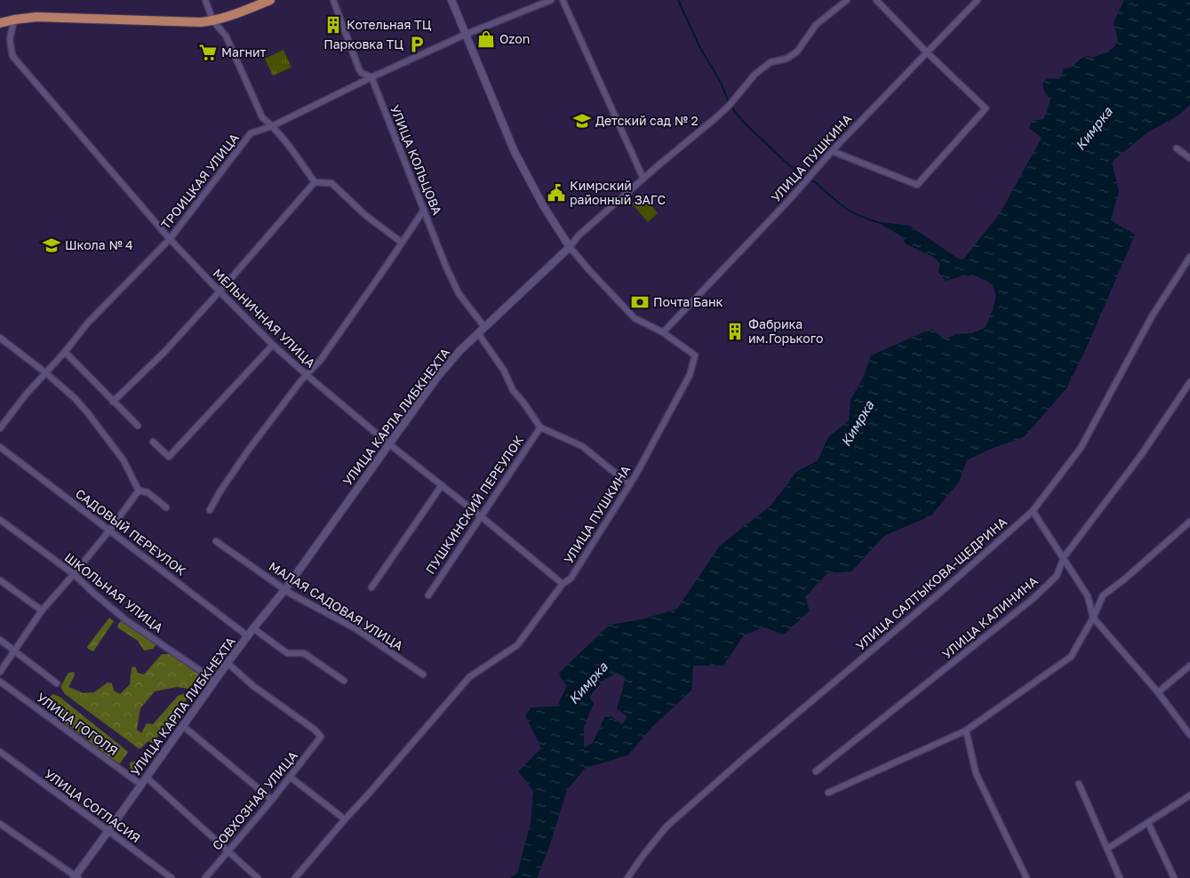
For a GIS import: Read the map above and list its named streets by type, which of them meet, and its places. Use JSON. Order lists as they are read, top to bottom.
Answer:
{
  "streets": {
    "street": [
      "УЛИЦА ПУШКИНА",
      "УЛИЦА КОЛЬЦОВА",
      "ТРОИЦКАЯ УЛИЦА",
      "МЕЛЬНИЧНАЯ УЛИЦА",
      "УЛИЦА КАРЛА ЛИБКНЕХТА",
      "ПУШКИНСКИЙ ПЕРЕУЛОК",
      "САДОВЫЙ ПЕРЕУЛОК",
      "УЛИЦА САЛТЫКОВА-ЩЕДРИНА",
      "ШКОЛЬНАЯ УЛИЦА",
      "МАЛАЯ САДОВАЯ УЛИЦА",
      "УЛИЦА КАЛИНИНА",
      "УЛИЦА ГОГОЛЯ",
      "СОВХОЗНАЯ УЛИЦА",
      "УЛИЦА СОГЛАСИЯ"
    ]
  },
  "crossings": [
    ["УЛИЦА ПУШКИНА", "МЕЛЬНИЧНАЯ УЛИЦА"],
    ["УЛИЦА КОЛЬЦОВА", "ТРОИЦКАЯ УЛИЦА"],
    ["УЛИЦА КОЛЬЦОВА", "УЛИЦА КАРЛА ЛИБКНЕХТА"],
    ["ТРОИЦКАЯ УЛИЦА", "МЕЛЬНИЧНАЯ УЛИЦА"],
    ["МЕЛЬНИЧНАЯ УЛИЦА", "УЛИЦА КАРЛА ЛИБКНЕХТА"],
    ["МЕЛЬНИЧНАЯ УЛИЦА", "ПУШКИНСКИЙ ПЕРЕУЛОК"],
    ["УЛИЦА КАРЛА ЛИБКНЕХТА", "САДОВЫЙ ПЕРЕУЛОК"],
    ["УЛИЦА КАРЛА ЛИБКНЕХТА", "ШКОЛЬНАЯ УЛИЦА"],
    ["УЛИЦА КАРЛА ЛИБКНЕХТА", "МАЛАЯ САДОВАЯ УЛИЦА"],
    ["УЛИЦА КАРЛА ЛИБКНЕХТА", "УЛИЦА ГОГОЛЯ"],
    ["УЛИЦА КАРЛА ЛИБКНЕХТА", "СОВХОЗНАЯ УЛИЦА"],
    ["УЛИЦА КАРЛА ЛИБКНЕХТА", "УЛИЦА СОГЛАСИЯ"]
  ],
  "water": ["Кимрка"],
  "places": {
    "building": ["Котельная ТЦ", "Фабрика им.Горького"],
    "shop": ["Ozon"],
    "parking": ["Парковка ТЦ"],
    "supermarket": ["Магнит"],
    "school or university": ["Детский сад № 2", "Школа № 4"],
    "public building": ["Кимрский районный ЗАГС"],
    "bank": ["Почта Банк"]
  }
}
